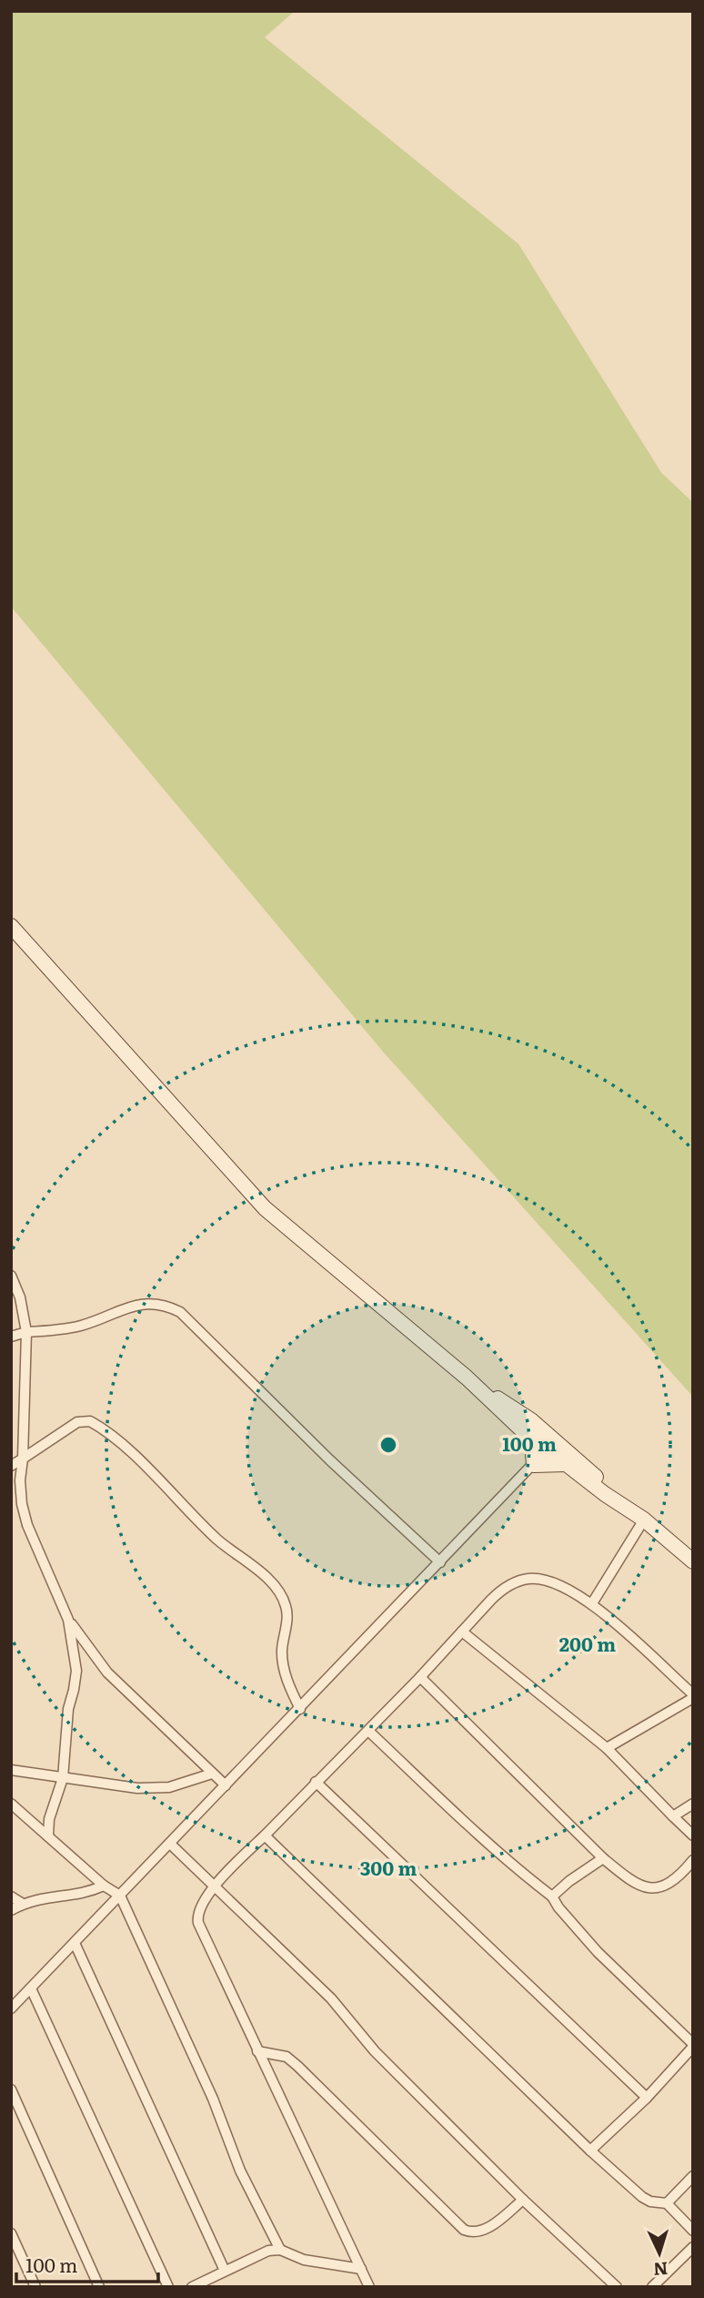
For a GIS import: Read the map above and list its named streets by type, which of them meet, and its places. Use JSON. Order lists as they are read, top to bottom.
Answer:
{
  "scale_bar": "100 m",
  "north": "bottom",
  "rings": ["100 m", "200 m", "300 m"]
}
